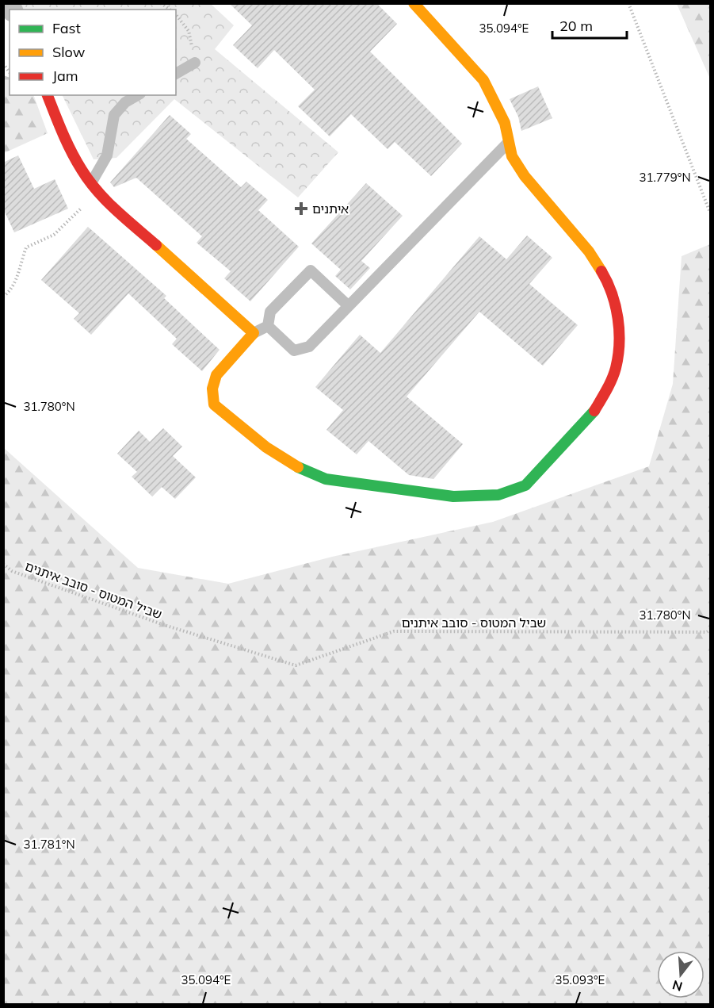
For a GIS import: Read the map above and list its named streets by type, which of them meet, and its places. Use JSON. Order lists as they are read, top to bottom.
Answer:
{
  "streets": {
    "path": ["שביל המטוס - סובב איתנים"]
  },
  "places": {
    "health": ["איתנים"]
  },
  "legend": ["Fast", "Slow", "Jam"],
  "scale_bar": "20 m",
  "north": "bottom",
  "coordinates": [
    "35.094°E",
    "31.779°N",
    "31.780°N",
    "31.781°N",
    "35.093°E"
  ]
}
